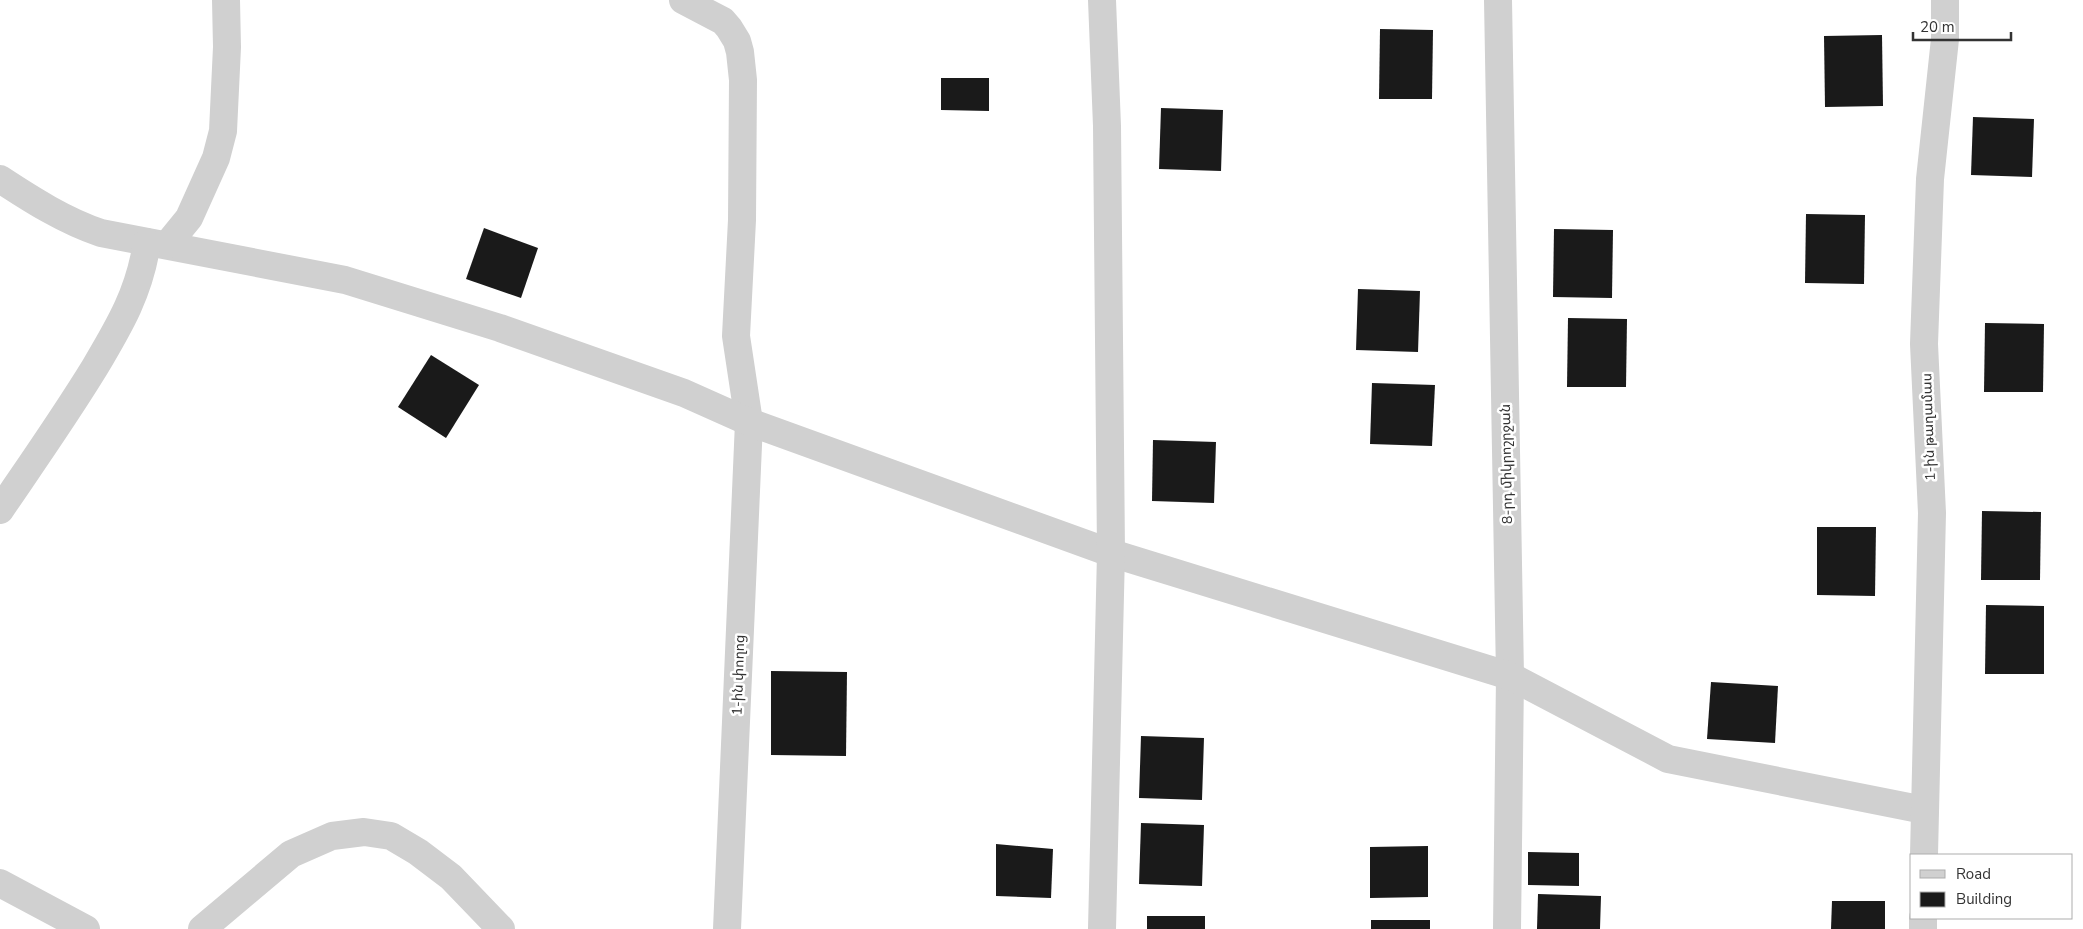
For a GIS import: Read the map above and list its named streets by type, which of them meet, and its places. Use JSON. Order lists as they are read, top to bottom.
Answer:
{
  "streets": {
    "street": ["1-ին թաղամաս", "8-րդ միկրոշրջան", "1-ին փողոց"]
  },
  "legend": ["Road", "Building"],
  "scale_bar": "20 m"
}
